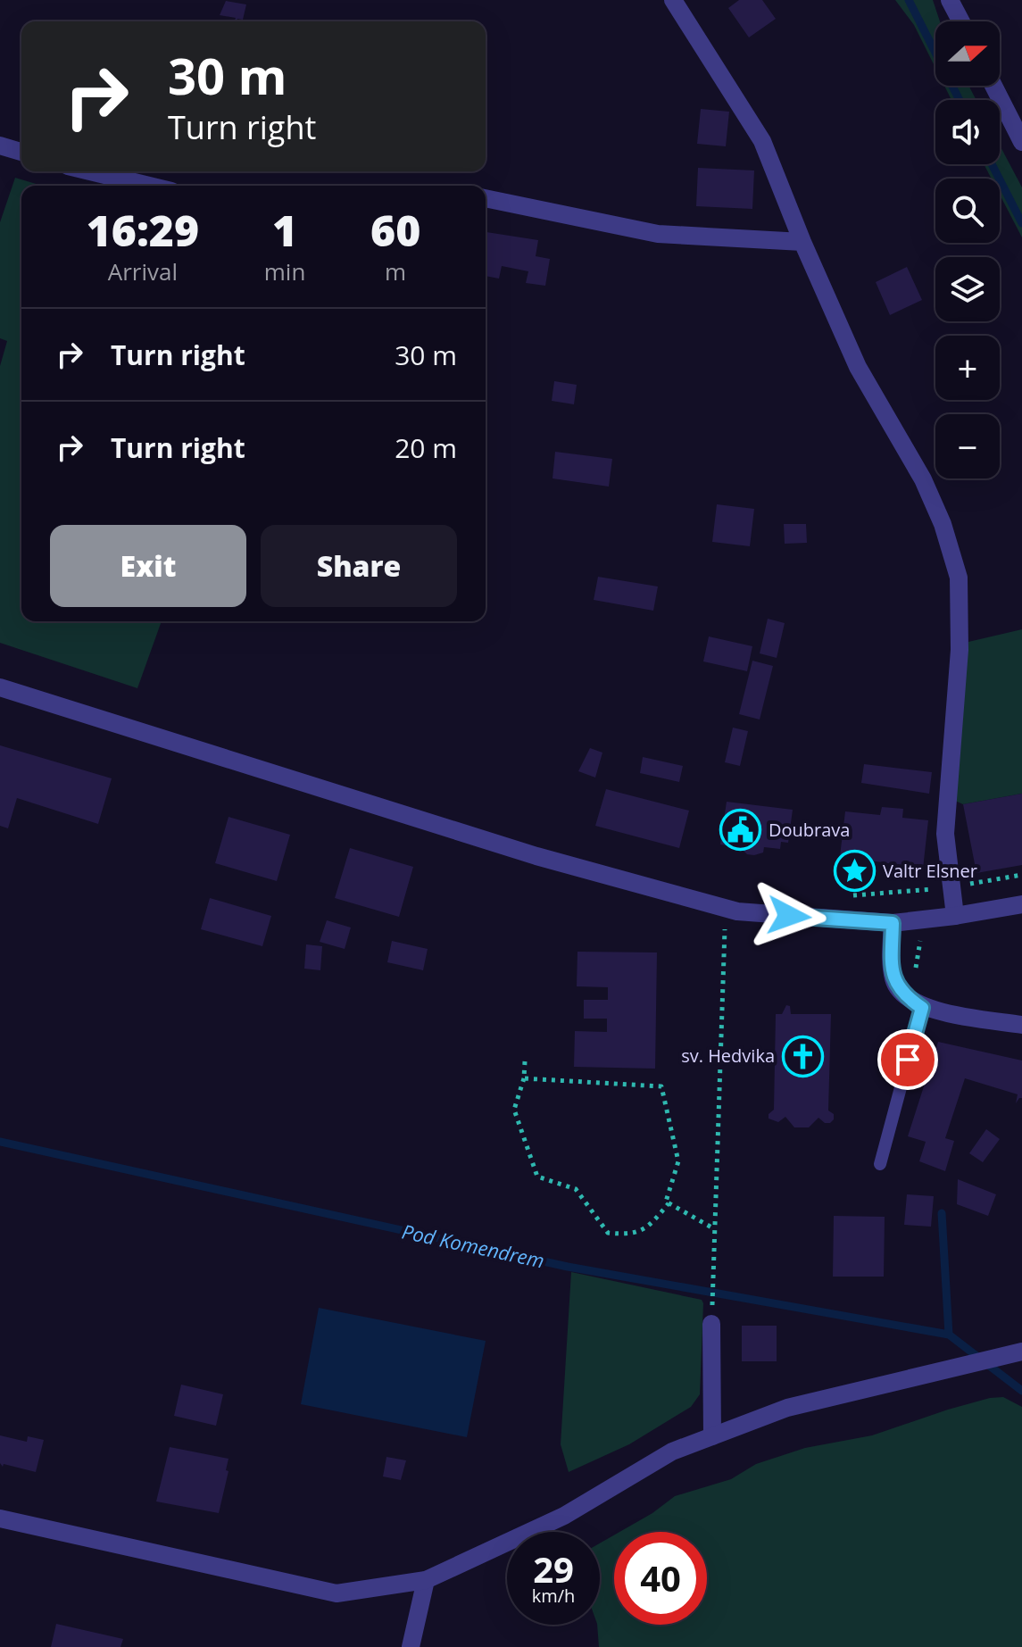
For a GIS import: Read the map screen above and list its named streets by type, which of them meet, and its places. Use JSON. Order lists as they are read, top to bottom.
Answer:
{
  "water": ["Pod Komendrem"],
  "places": {
    "public building": ["Doubrava"],
    "place": ["Valtr Elsner"],
    "church": ["sv. Hedvika"]
  },
  "north": "right",
  "page": {
    "map_buttons": ["+", "−"],
    "turn": ["30 m", "Turn right"],
    "eta": [
      "16:29",
      "Arrival",
      "1",
      "min",
      "60",
      "m"
    ],
    "list": [
      {
        "name": "Turn right",
        "value": "30 m"
      },
      {
        "name": "Turn right",
        "value": "20 m"
      }
    ],
    "buttons": ["Exit", "Share"],
    "speed": "29 km/h",
    "limit": "40"
  }
}
